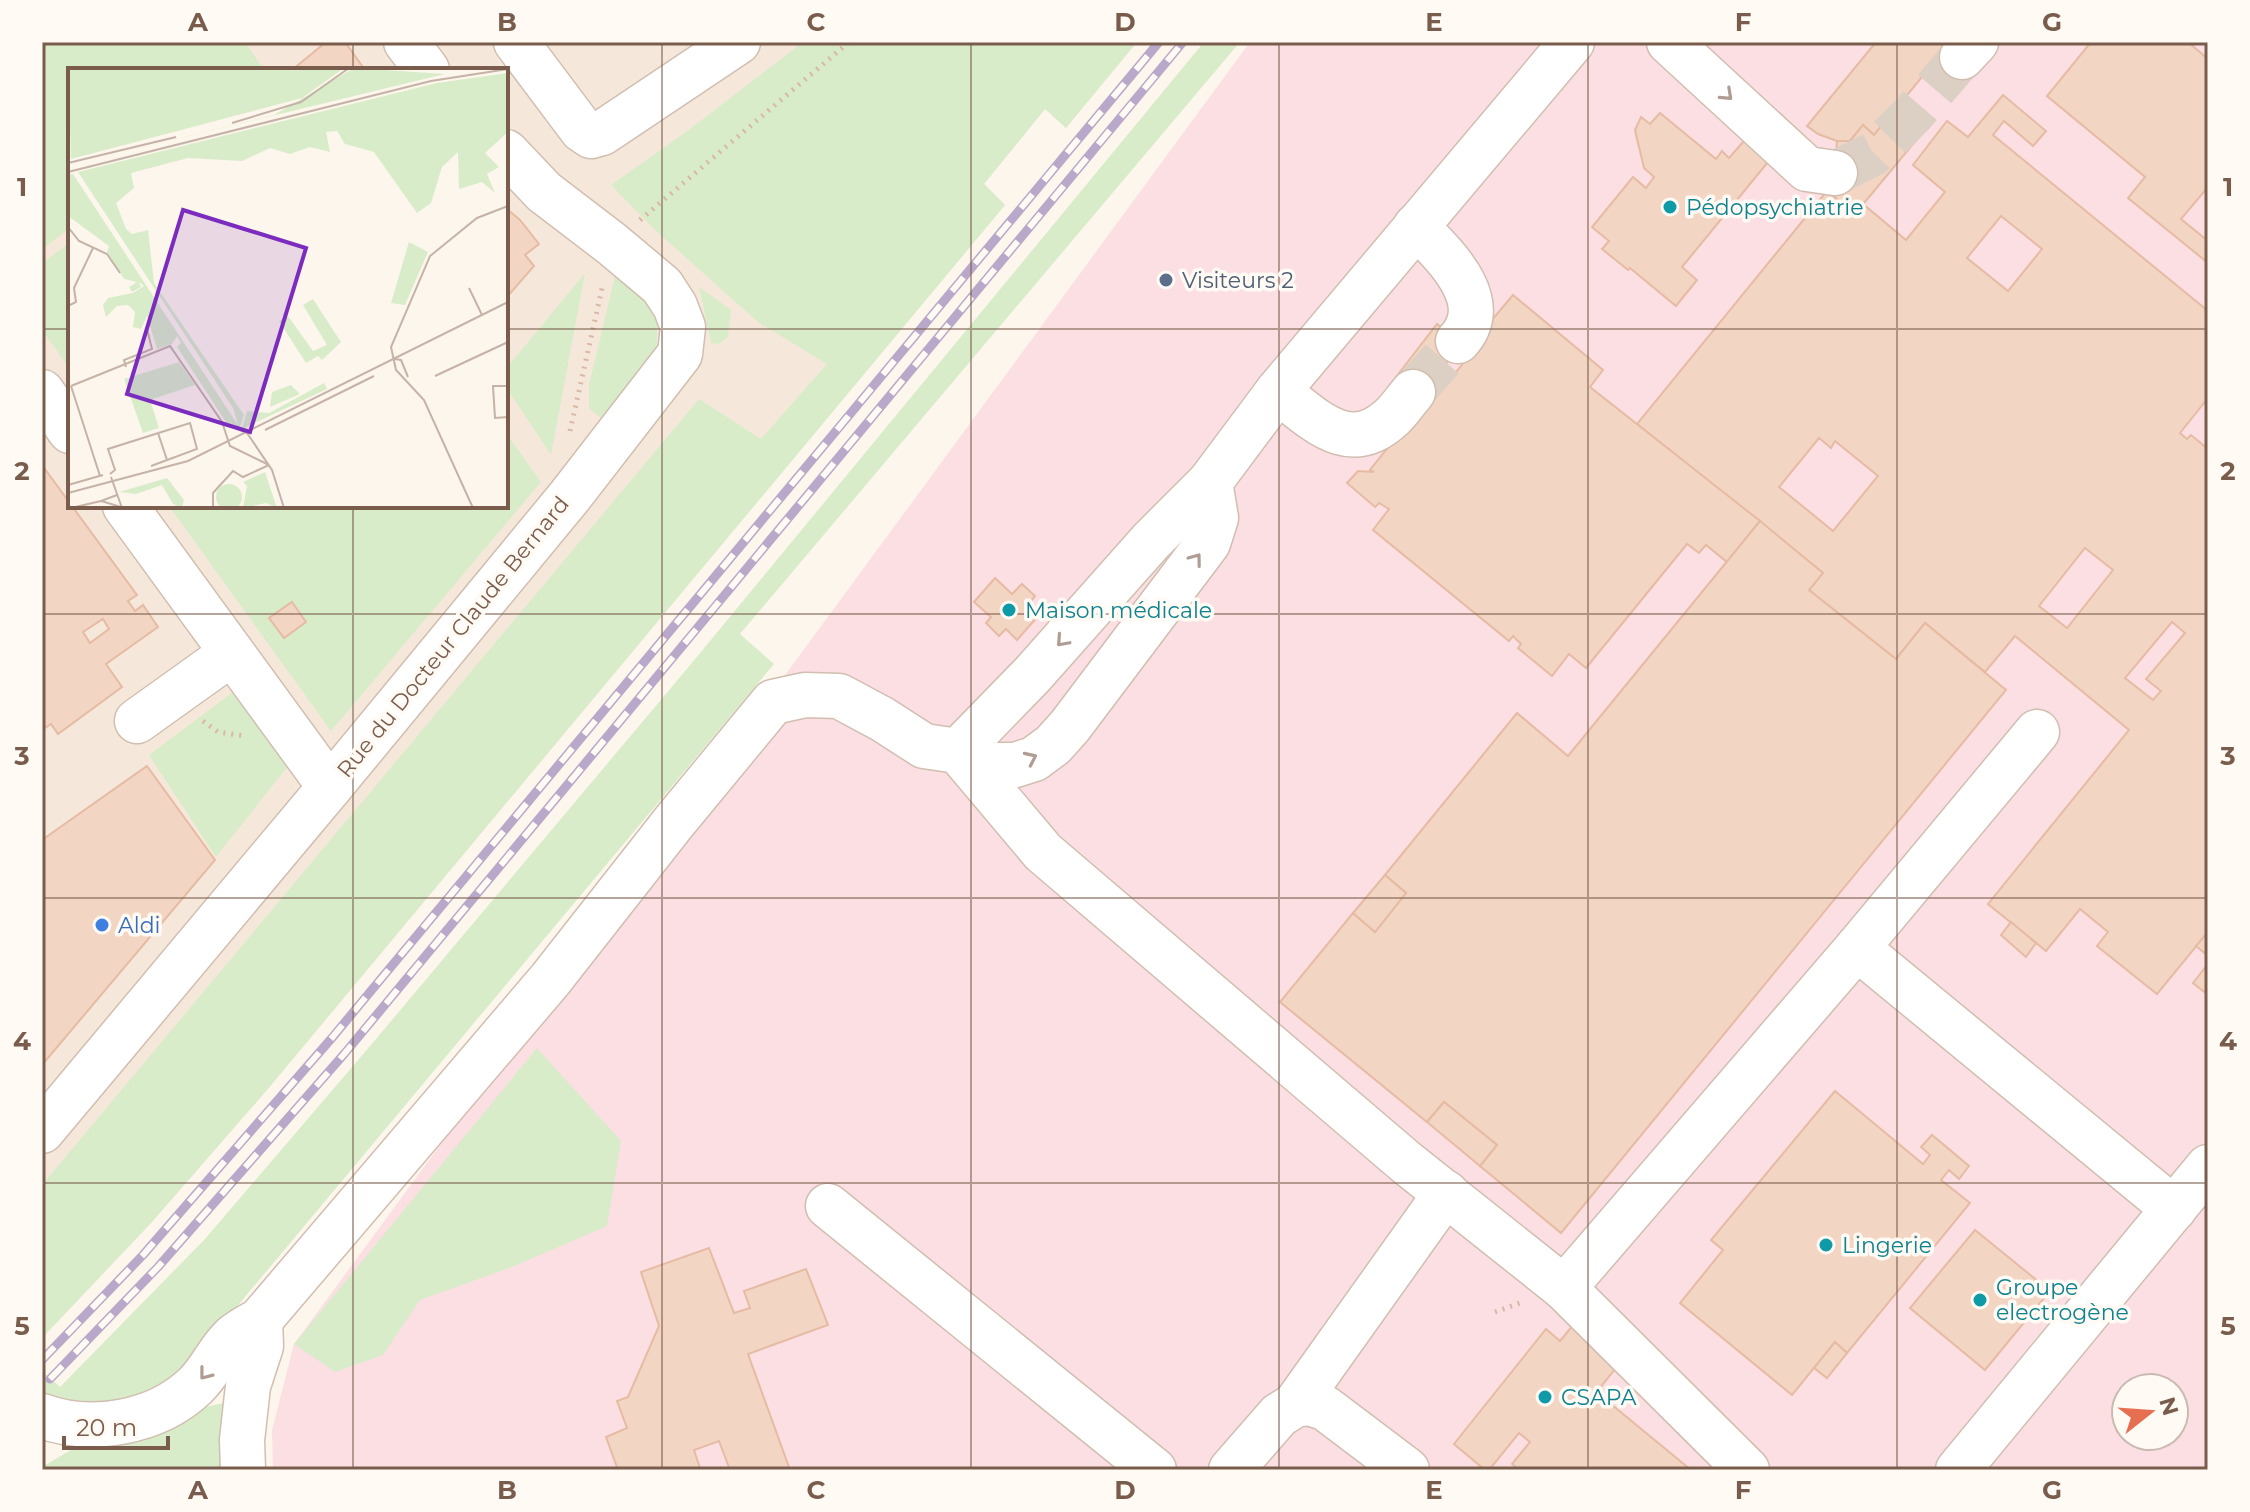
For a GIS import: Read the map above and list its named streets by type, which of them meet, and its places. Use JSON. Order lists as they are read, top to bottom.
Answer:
{
  "streets": {
    "street": ["Rue du Docteur Claude Bernard"]
  },
  "places": [
    "Pédopsychiatrie",
    "Visiteurs 2",
    "Maison médicale",
    "Aldi",
    "Lingerie",
    "Groupe electrogène",
    "CSAPA"
  ],
  "scale_bar": "20 m",
  "north": "right",
  "grid": {
    "columns": [
      "A",
      "B",
      "C",
      "D",
      "E",
      "F",
      "G"
    ],
    "rows": [
      "1",
      "2",
      "3",
      "4",
      "5"
    ]
  }
}
